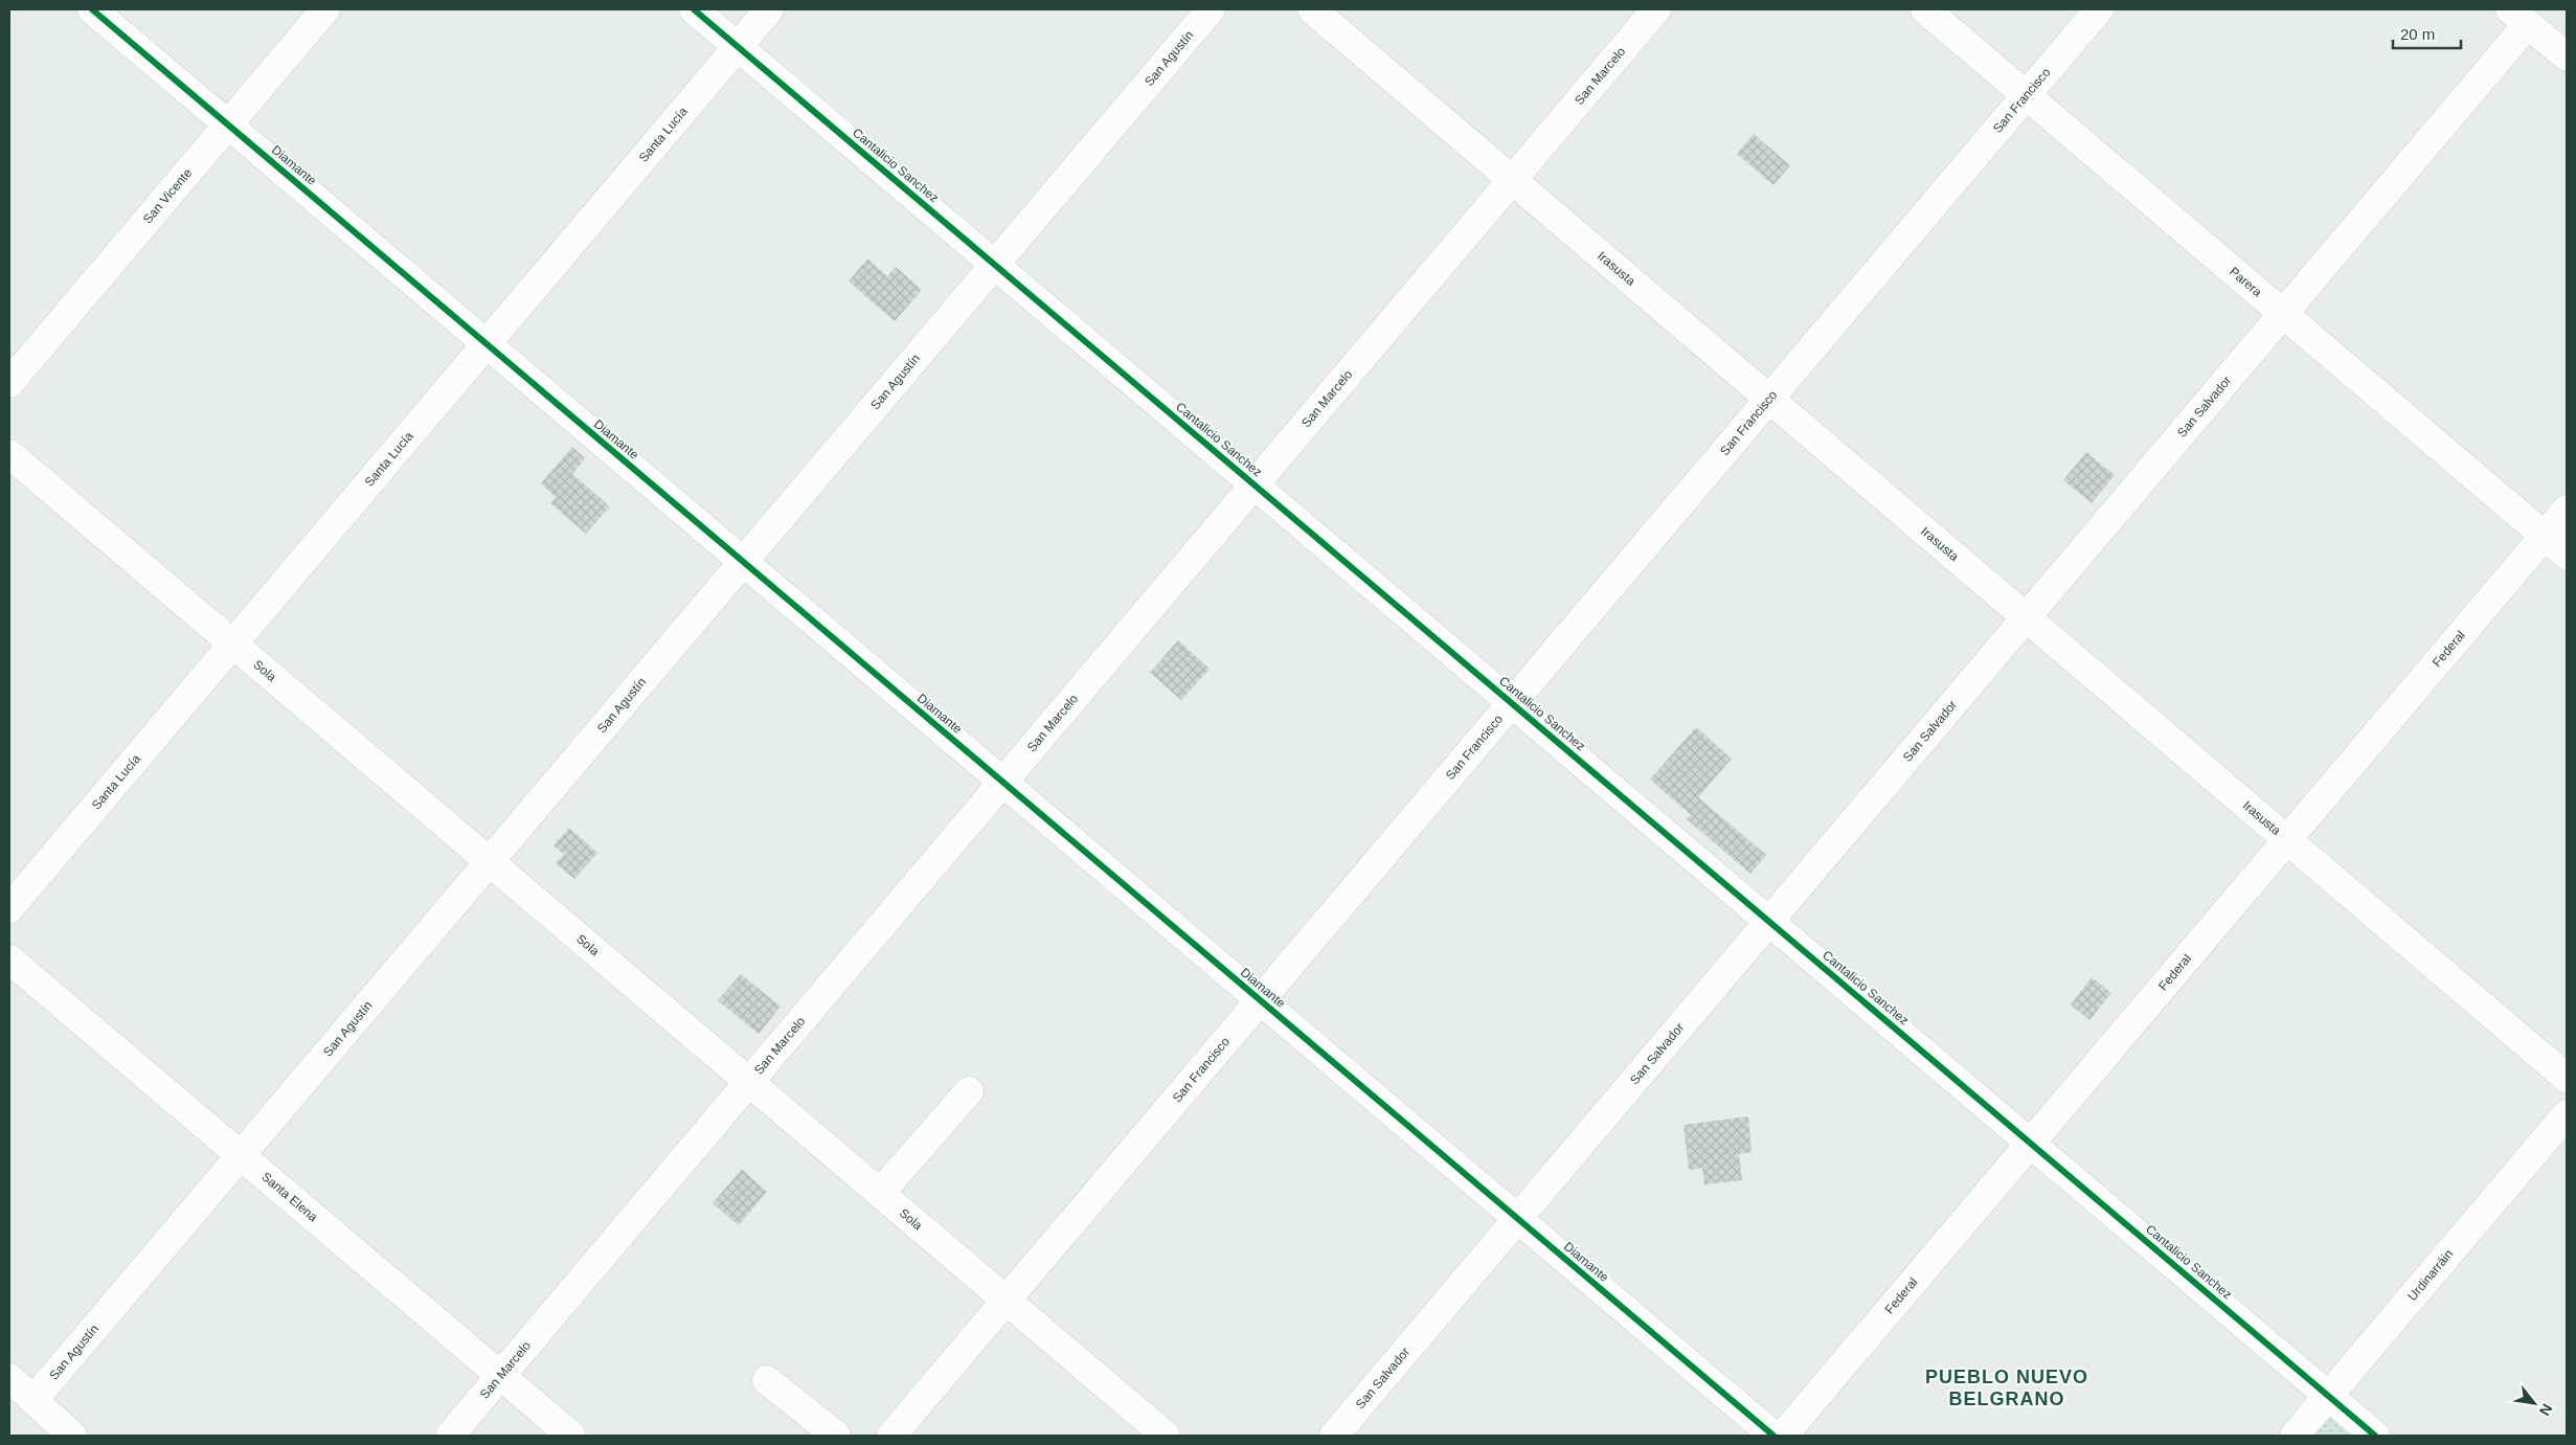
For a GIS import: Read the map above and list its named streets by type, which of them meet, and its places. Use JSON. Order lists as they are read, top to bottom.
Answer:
{
  "streets": {
    "street": [
      "San Agustín",
      "San Marcelo",
      "San Francisco",
      "Santa Lucía",
      "Diamante",
      "Cantalicio Sanchez",
      "San Vicente",
      "Irasusta",
      "Parera",
      "San Salvador",
      "Federal",
      "Sola",
      "Santa Elena",
      "Urdinarráin"
    ]
  },
  "crossings": [
    ["San Agustín", "Diamante"],
    ["San Agustín", "Cantalicio Sanchez"],
    ["San Agustín", "Sola"],
    ["San Agustín", "Santa Elena"],
    ["San Marcelo", "Diamante"],
    ["San Marcelo", "Cantalicio Sanchez"],
    ["San Marcelo", "Irasusta"],
    ["San Marcelo", "Sola"],
    ["San Marcelo", "Santa Elena"],
    ["San Francisco", "Diamante"],
    ["San Francisco", "Cantalicio Sanchez"],
    ["San Francisco", "Irasusta"],
    ["San Francisco", "Parera"],
    ["San Francisco", "Sola"],
    ["Santa Lucía", "Diamante"],
    ["Santa Lucía", "Cantalicio Sanchez"],
    ["Santa Lucía", "Sola"],
    ["Diamante", "San Vicente"],
    ["Diamante", "San Salvador"],
    ["Cantalicio Sanchez", "San Salvador"],
    ["Cantalicio Sanchez", "Federal"],
    ["Cantalicio Sanchez", "Urdinarráin"],
    ["Irasusta", "San Salvador"],
    ["Irasusta", "Federal"],
    ["Parera", "San Salvador"],
    ["Parera", "Federal"]
  ],
  "districts": ["PUEBLO NUEVO BELGRANO"],
  "scale_bar": "20 m",
  "north": "bottom right"
}
